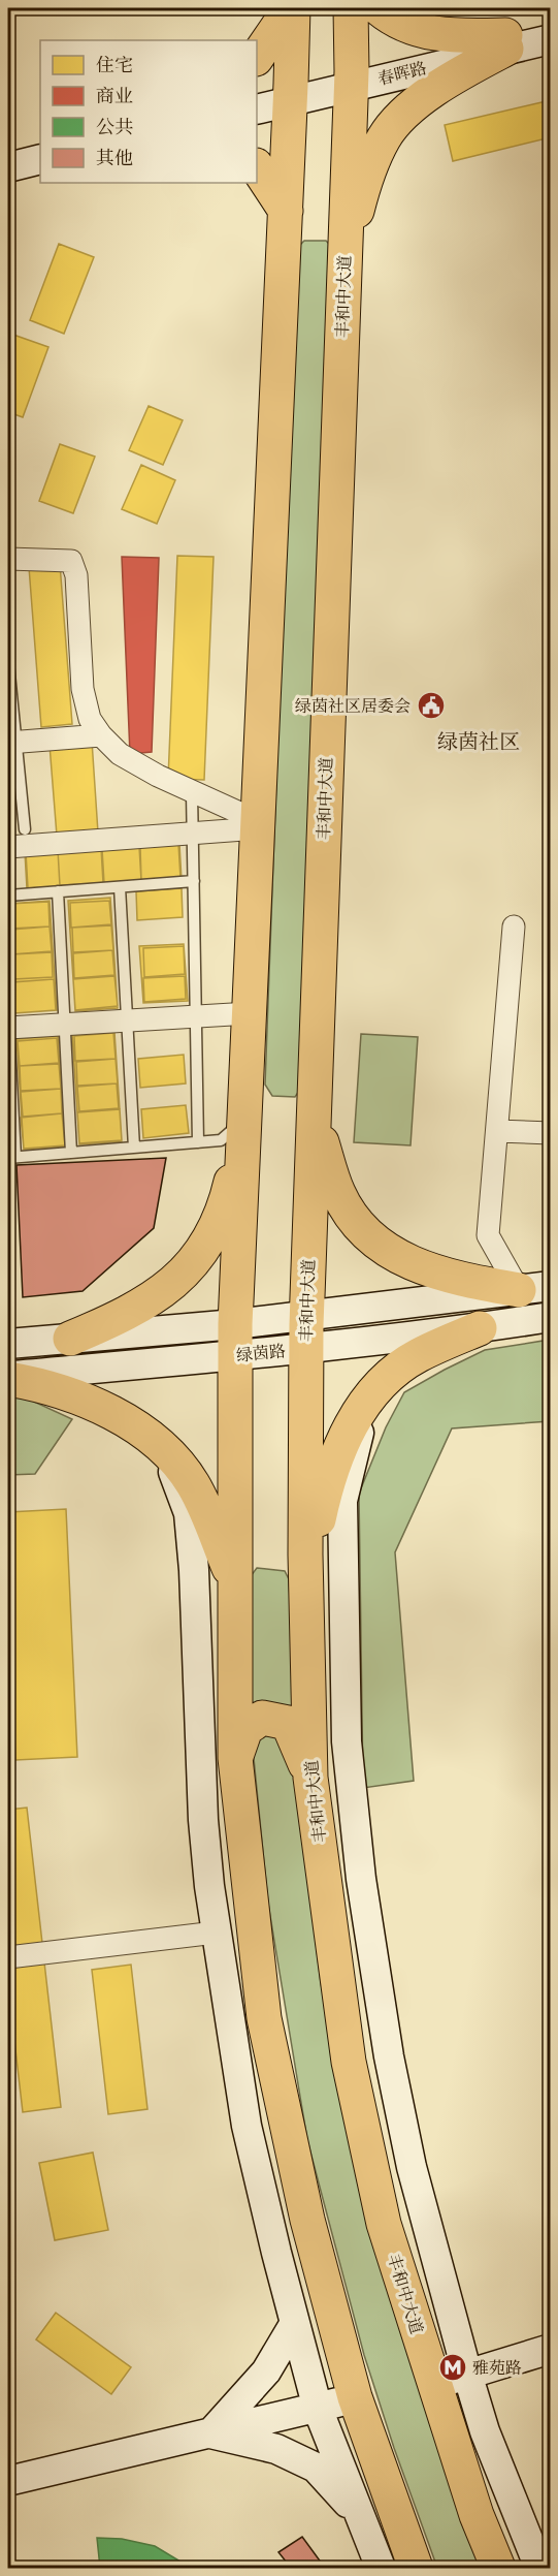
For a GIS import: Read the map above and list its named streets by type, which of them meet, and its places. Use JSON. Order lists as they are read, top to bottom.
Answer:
{
  "streets": {
    "main road": ["春晖路", "丰和中大道", "绿茵路"]
  },
  "crossings": [
    ["春晖路", "丰和中大道"],
    ["丰和中大道", "绿茵路"]
  ],
  "districts": ["绿茵社区"],
  "places": {
    "public building": ["绿茵社区居委会"],
    "metro station": ["雅苑路"]
  },
  "legend": [
    "住宅",
    "商业",
    "公共",
    "其他"
  ]
}
